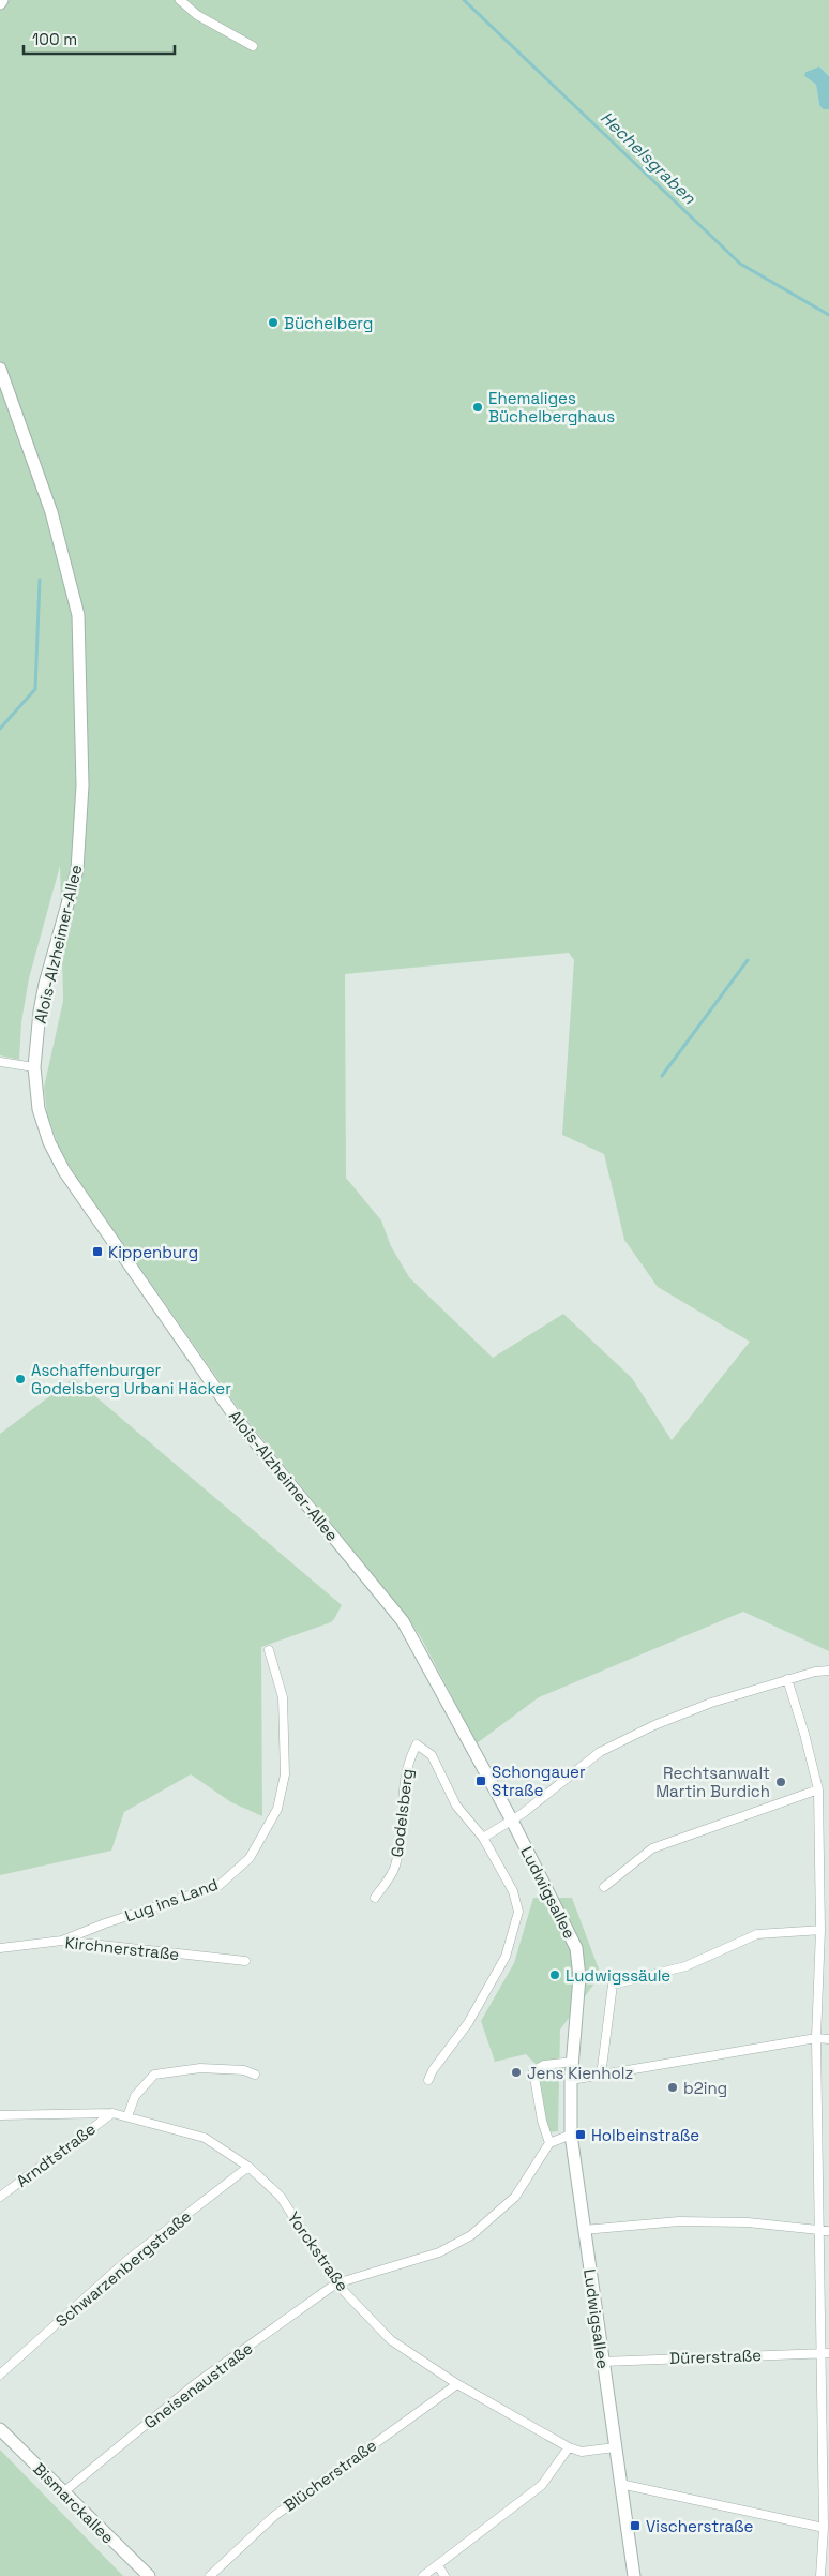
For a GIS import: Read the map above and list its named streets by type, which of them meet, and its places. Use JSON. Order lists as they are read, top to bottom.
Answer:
{
  "streets": {
    "street": [
      "Alois-Alzheimer-Allee",
      "Godelsberg",
      "Ludwigsallee",
      "Lug ins Land",
      "Kirchnerstraße",
      "Arndtstraße",
      "Yorckstraße",
      "Schwarzenbergstraße",
      "Dürerstraße",
      "Gneisenaustraße",
      "Blücherstraße",
      "Bismarckallee"
    ]
  },
  "crossings": [
    ["Alois-Alzheimer-Allee", "Ludwigsallee"],
    ["Ludwigsallee", "Yorckstraße"],
    ["Ludwigsallee", "Dürerstraße"],
    ["Lug ins Land", "Kirchnerstraße"],
    ["Arndtstraße", "Yorckstraße"],
    ["Yorckstraße", "Schwarzenbergstraße"],
    ["Yorckstraße", "Gneisenaustraße"],
    ["Yorckstraße", "Blücherstraße"],
    ["Gneisenaustraße", "Bismarckallee"]
  ],
  "water": ["Hechelsgraben"],
  "places": {
    "other": [
      "Büchelberg",
      "Ehemaliges Büchelberghaus",
      "Aschaffenburger Godelsberg Urbani Häcker",
      "Rechtsanwalt Martin Burdich",
      "Ludwigssäule",
      "Jens Kienholz",
      "b2ing"
    ],
    "transit": [
      "Kippenburg",
      "Schongauer Straße",
      "Holbeinstraße",
      "Vischerstraße"
    ]
  },
  "scale_bar": "100 m"
}
